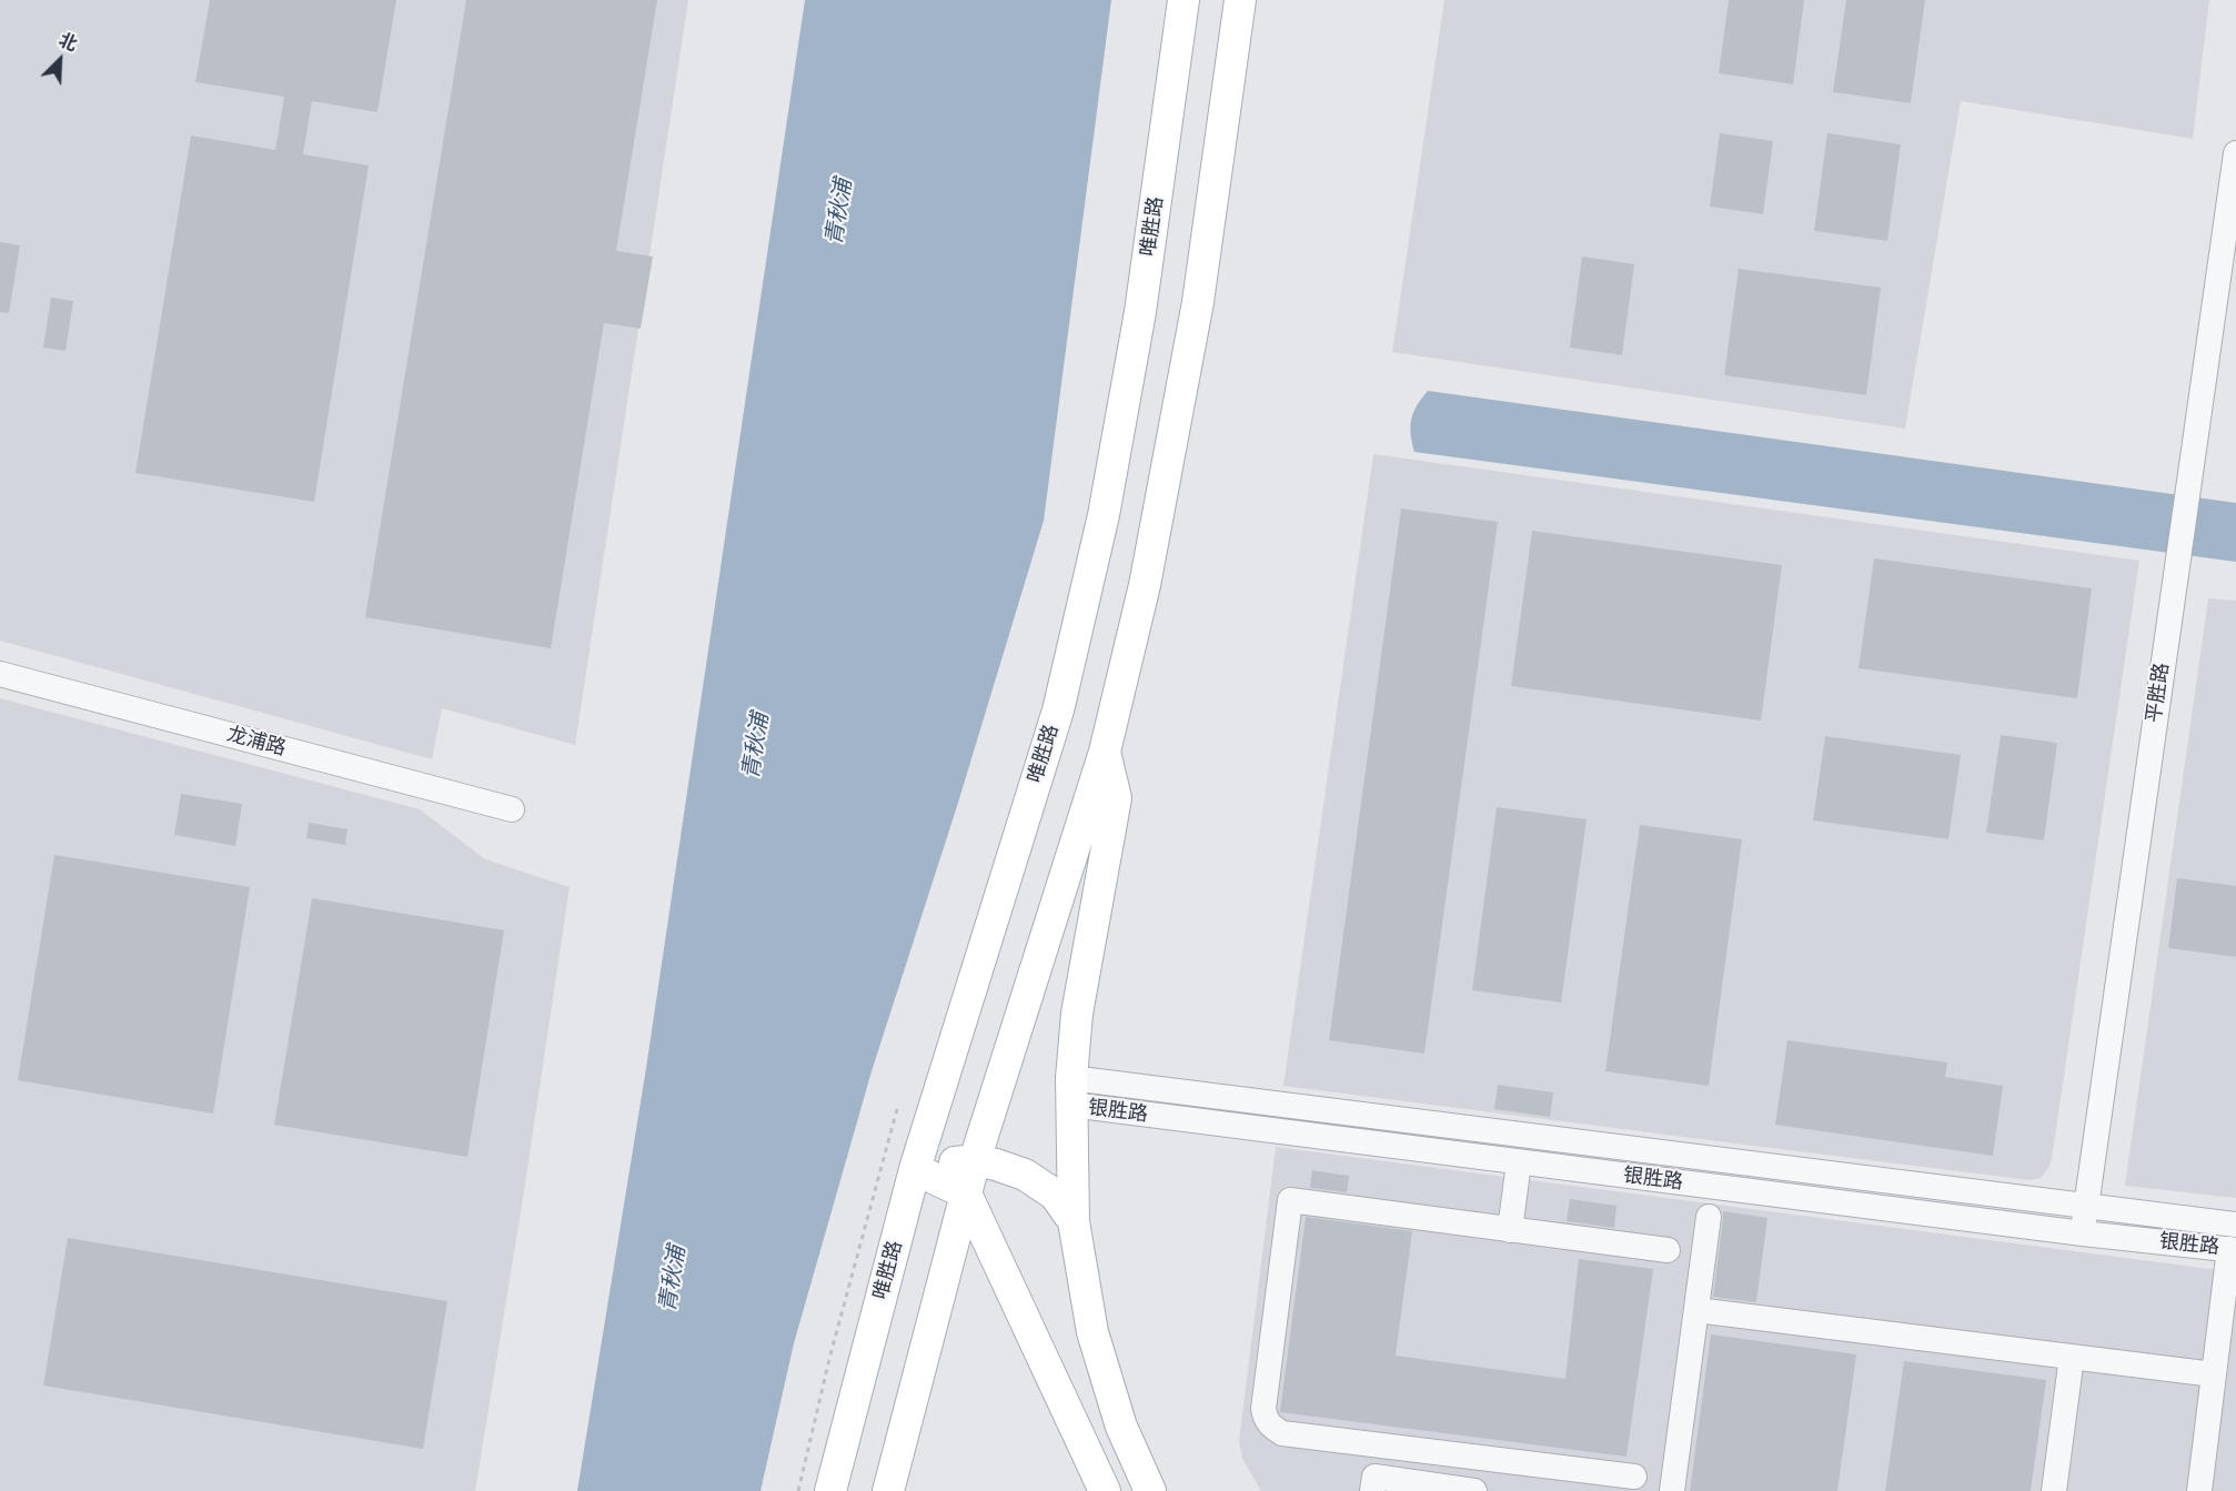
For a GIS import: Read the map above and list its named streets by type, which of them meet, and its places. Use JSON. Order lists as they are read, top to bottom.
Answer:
{
  "streets": {
    "main road": ["唯胜路"],
    "street": ["平胜路", "龙浦路", "银胜路"]
  },
  "crossings": [
    ["平胜路", "银胜路"]
  ],
  "water": ["青秋浦"],
  "north": "top right"
}
